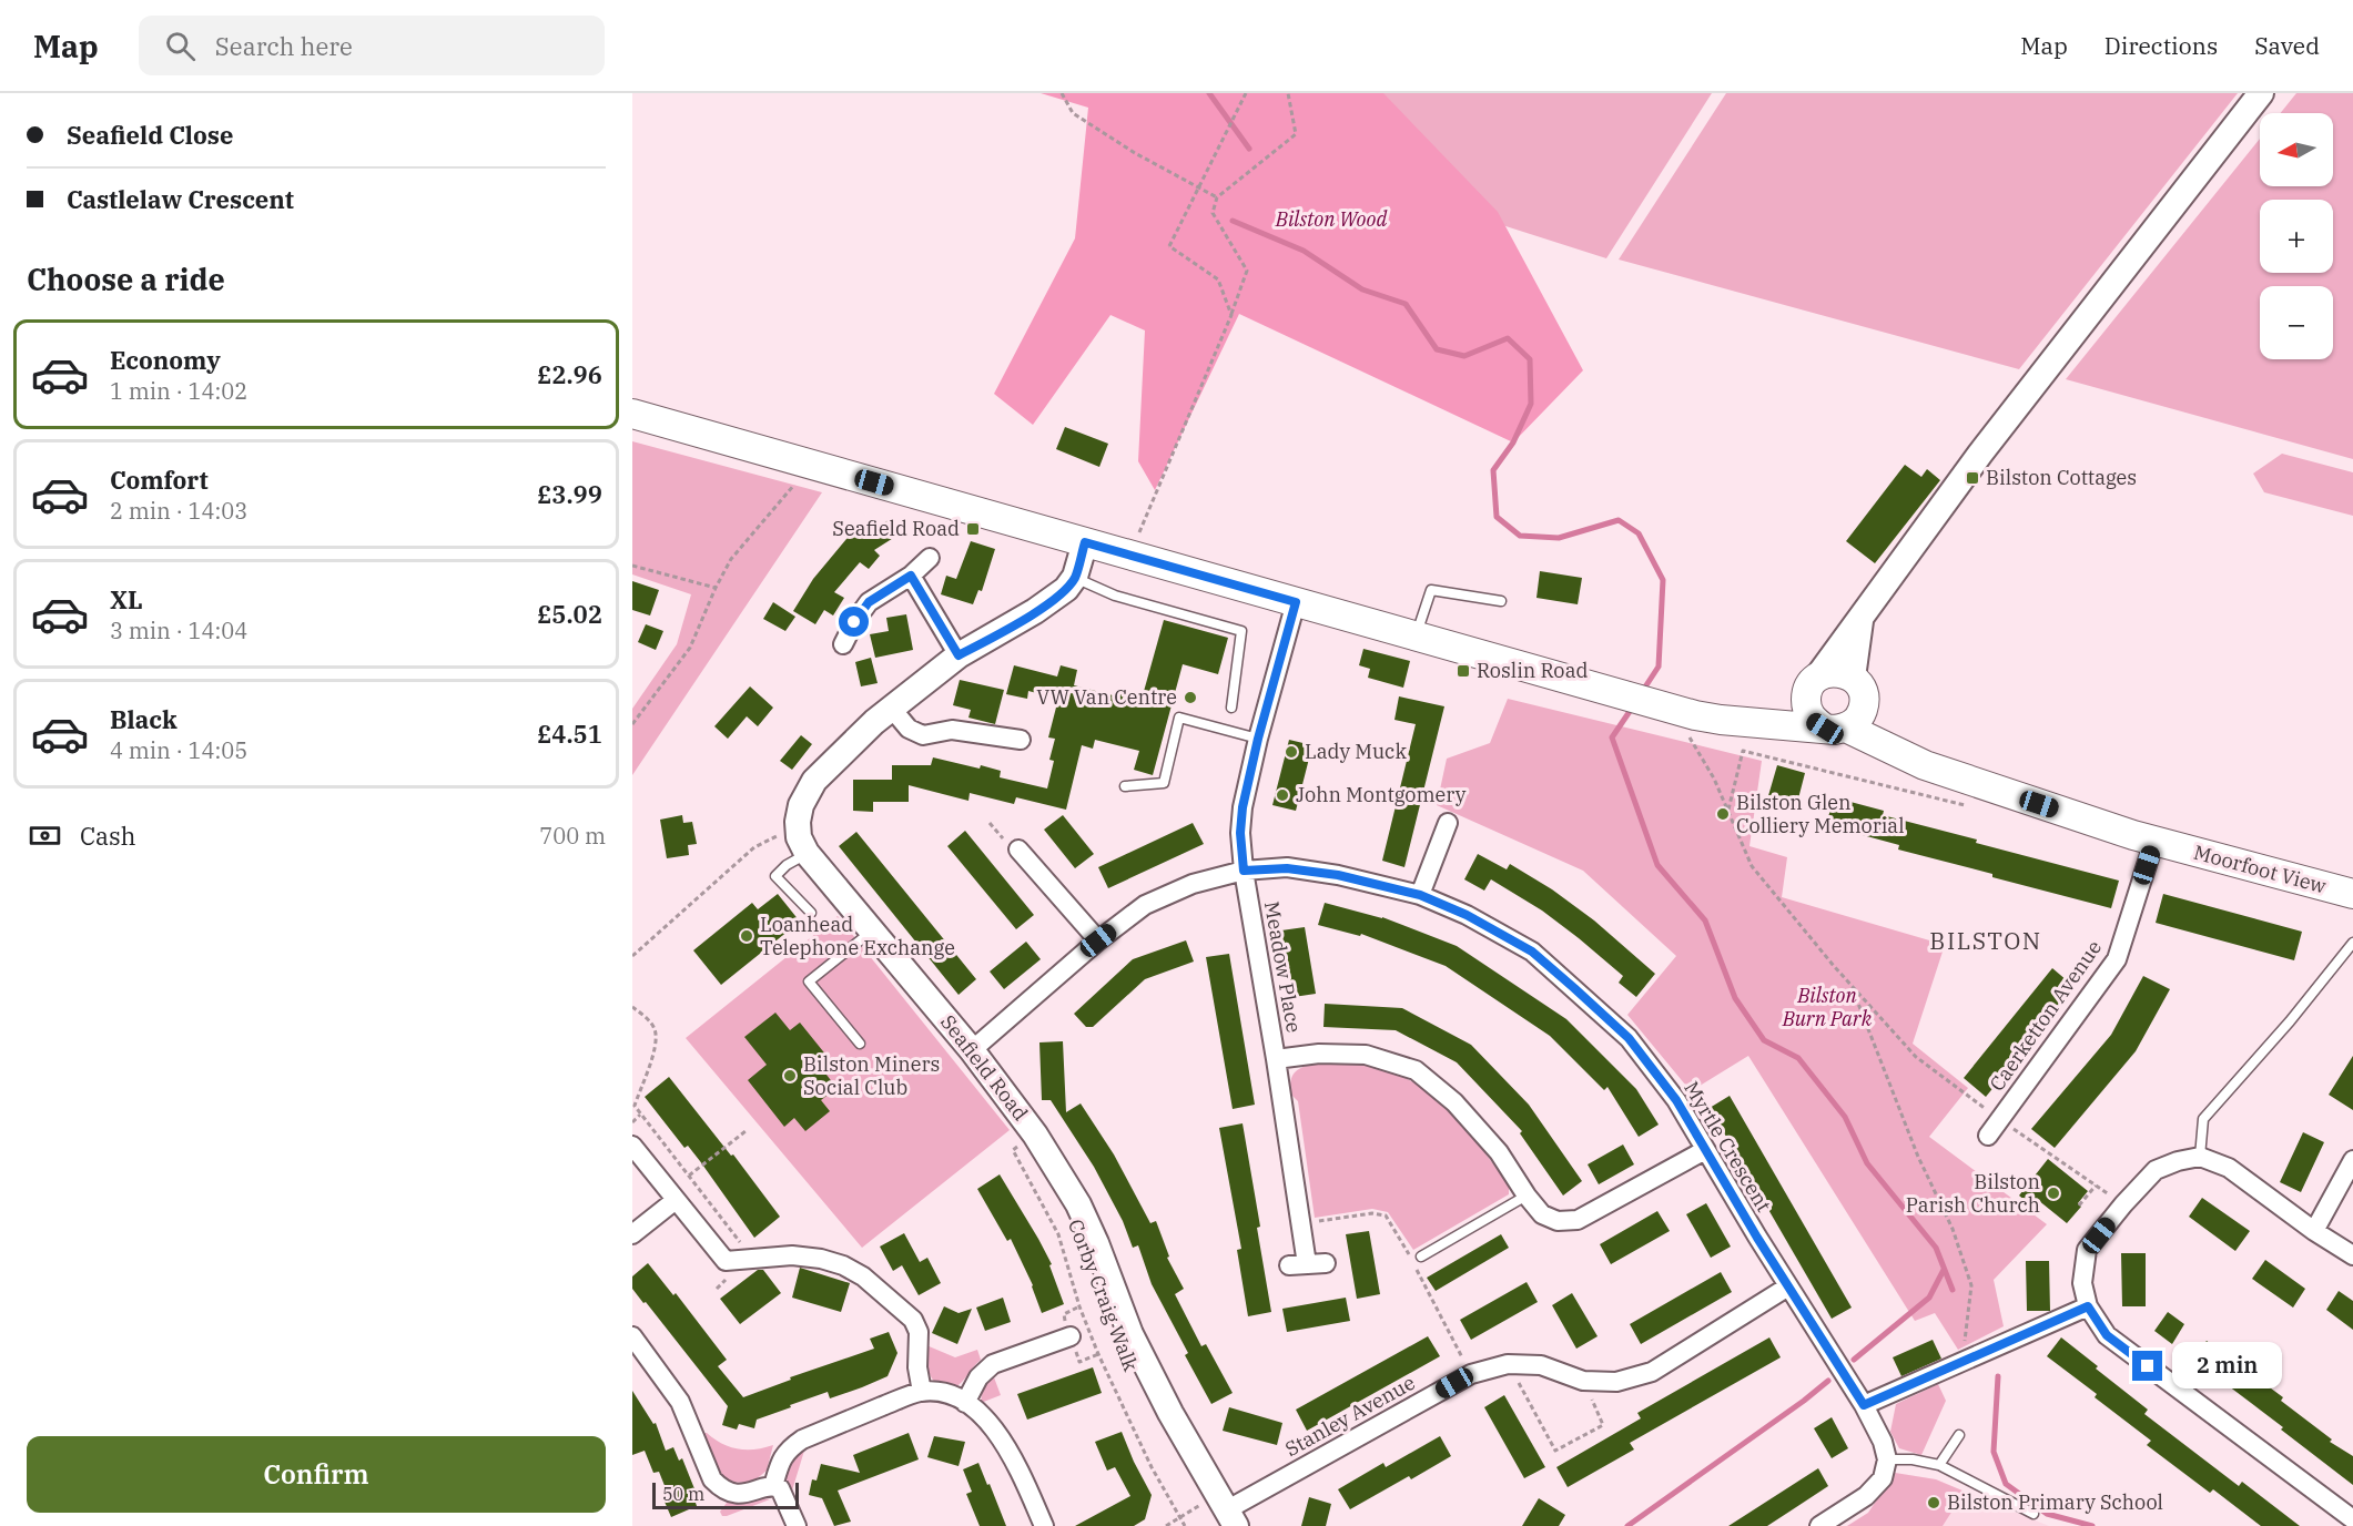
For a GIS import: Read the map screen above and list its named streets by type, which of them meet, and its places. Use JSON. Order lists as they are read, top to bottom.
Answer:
{
  "streets": {
    "main road": ["Moorfoot View"],
    "street": [
      "Meadow Place",
      "Caerketton Avenue",
      "Seafield Road",
      "Myrtle Crescent",
      "Stanley Avenue"
    ],
    "path": ["Corby Craig Walk"]
  },
  "crossings": [
    ["Moorfoot View", "Caerketton Avenue"],
    ["Meadow Place", "Myrtle Crescent"],
    ["Seafield Road", "Myrtle Crescent"],
    ["Seafield Road", "Corby Craig Walk"],
    ["Seafield Road", "Stanley Avenue"],
    ["Myrtle Crescent", "Stanley Avenue"]
  ],
  "districts": ["BILSTON"],
  "parks": ["Bilston Wood", "Bilston Burn Park"],
  "places": {
    "transit": ["Bilston Cottages", "Seafield Road", "Roslin Road"],
    "other": [
      "VW Van Centre",
      "Lady Muck",
      "John Montgomery",
      "Bilston Glen Colliery Memorial",
      "Loanhead Telephone Exchange",
      "Bilston Miners Social Club",
      "Bilston Parish Church",
      "Bilston Primary School"
    ]
  },
  "scale_bar": "50 m",
  "north": "left",
  "page": {
    "header": "Map",
    "search": "Search here",
    "nav": ["Map", "Directions", "Saved"],
    "banner": ["Seafield Close", "Castlelaw Crescent"],
    "map_buttons": ["+", "−"],
    "heading": "Choose a ride",
    "list": [
      {
        "name": "Economy",
        "note": "1 min · 14:02",
        "value": "£2.96"
      },
      {
        "name": "Comfort",
        "note": "2 min · 14:03",
        "value": "£3.99"
      },
      {
        "name": "XL",
        "note": "3 min · 14:04",
        "value": "£5.02"
      },
      {
        "name": "Black",
        "note": "4 min · 14:05",
        "value": "£4.51"
      }
    ],
    "pay": ["Cash", "700 m"],
    "bubble": "2 min",
    "buttons": "Confirm",
    "scale": "50 m"
  }
}
